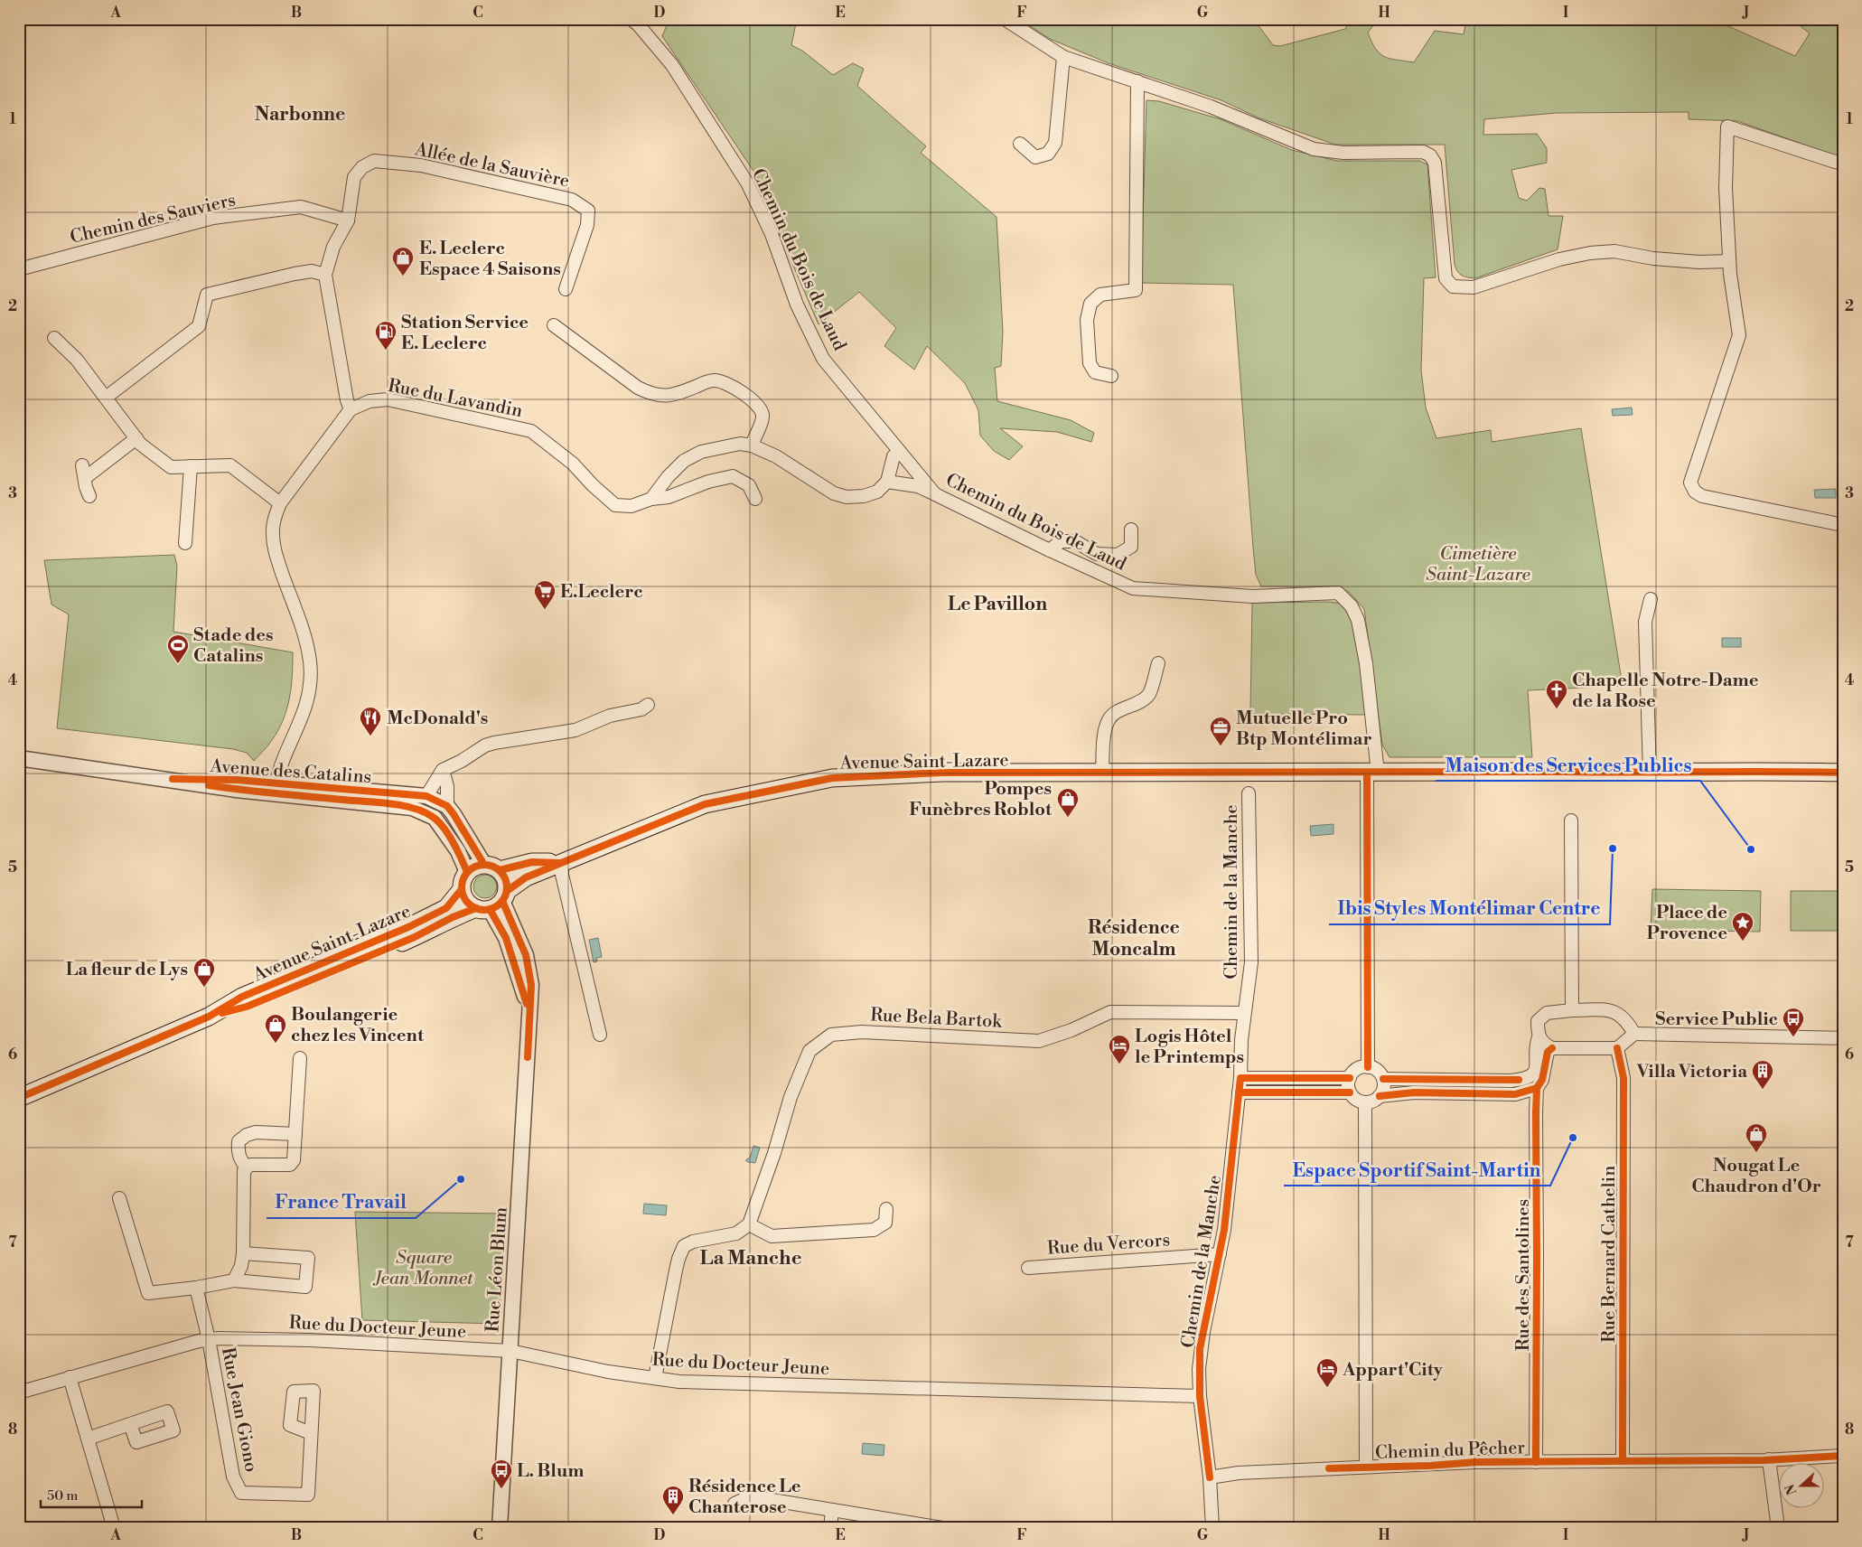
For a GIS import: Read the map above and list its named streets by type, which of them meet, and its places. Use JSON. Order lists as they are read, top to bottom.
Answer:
{
  "streets": {
    "main road": ["Avenue Saint-Lazare"],
    "street": [
      "Allée de la Sauvière",
      "Chemin des Sauviers",
      "Chemin du Bois de Laud",
      "Rue du Lavandin",
      "Avenue des Catalins",
      "Chemin de la Manche",
      "Rue Bela Bartok",
      "Rue du Vercors",
      "Rue Bernard Cathelin",
      "Rue Léon Blum",
      "Rue des Santolines",
      "Rue du Docteur Jeune",
      "Rue Jean Giono",
      "Chemin du Pêcher"
    ]
  },
  "crossings": [
    ["Allée de la Sauvière", "Chemin des Sauviers"],
    ["Chemin du Bois de Laud", "Avenue Saint-Lazare"],
    ["Avenue Saint-Lazare", "Rue Léon Blum"],
    ["Chemin de la Manche", "Rue Bela Bartok"],
    ["Chemin de la Manche", "Rue du Vercors"],
    ["Chemin de la Manche", "Rue du Docteur Jeune"],
    ["Chemin de la Manche", "Chemin du Pêcher"],
    ["Rue Bernard Cathelin", "Chemin du Pêcher"],
    ["Rue Léon Blum", "Rue du Docteur Jeune"],
    ["Rue des Santolines", "Chemin du Pêcher"],
    ["Rue du Docteur Jeune", "Rue Jean Giono"]
  ],
  "districts": [
    "Narbonne",
    "Le Pavillon",
    "Résidence Moncalm",
    "La Manche"
  ],
  "parks": ["Cimetière Saint-Lazare", "Square Jean Monnet"],
  "places": {
    "shop": [
      "E. Leclerc Espace 4 Saisons",
      "Pompes Funèbres Roblot",
      "La fleur de Lys",
      "Boulangerie chez les Vincent",
      "Nougat Le Chaudron d'Or"
    ],
    "fuel station": ["Station Service E. Leclerc"],
    "supermarket": ["E.Leclerc"],
    "sports": ["Stade des Catalins"],
    "church": ["Chapelle Notre-Dame de la Rose"],
    "restaurant": ["McDonald's"],
    "office": ["Mutuelle Pro Btp Montélimar"],
    "other": [
      "Ibis Styles Montélimar Centre",
      "Maison des Services Publics",
      "Espace Sportif Saint-Martin",
      "France Travail"
    ],
    "place": ["Place de Provence"],
    "bus stop": ["Service Public", "L. Blum"],
    "hotel": ["Logis Hôtel le Printemps", "Appart'City"],
    "building": ["Villa Victoria", "Résidence Le Chanterose"]
  },
  "scale_bar": "50 m",
  "north": "left",
  "grid": {
    "columns": [
      "A",
      "B",
      "C",
      "D",
      "E",
      "F",
      "G",
      "H",
      "I",
      "J"
    ],
    "rows": [
      "1",
      "2",
      "3",
      "4",
      "5",
      "6",
      "7",
      "8"
    ]
  }
}
